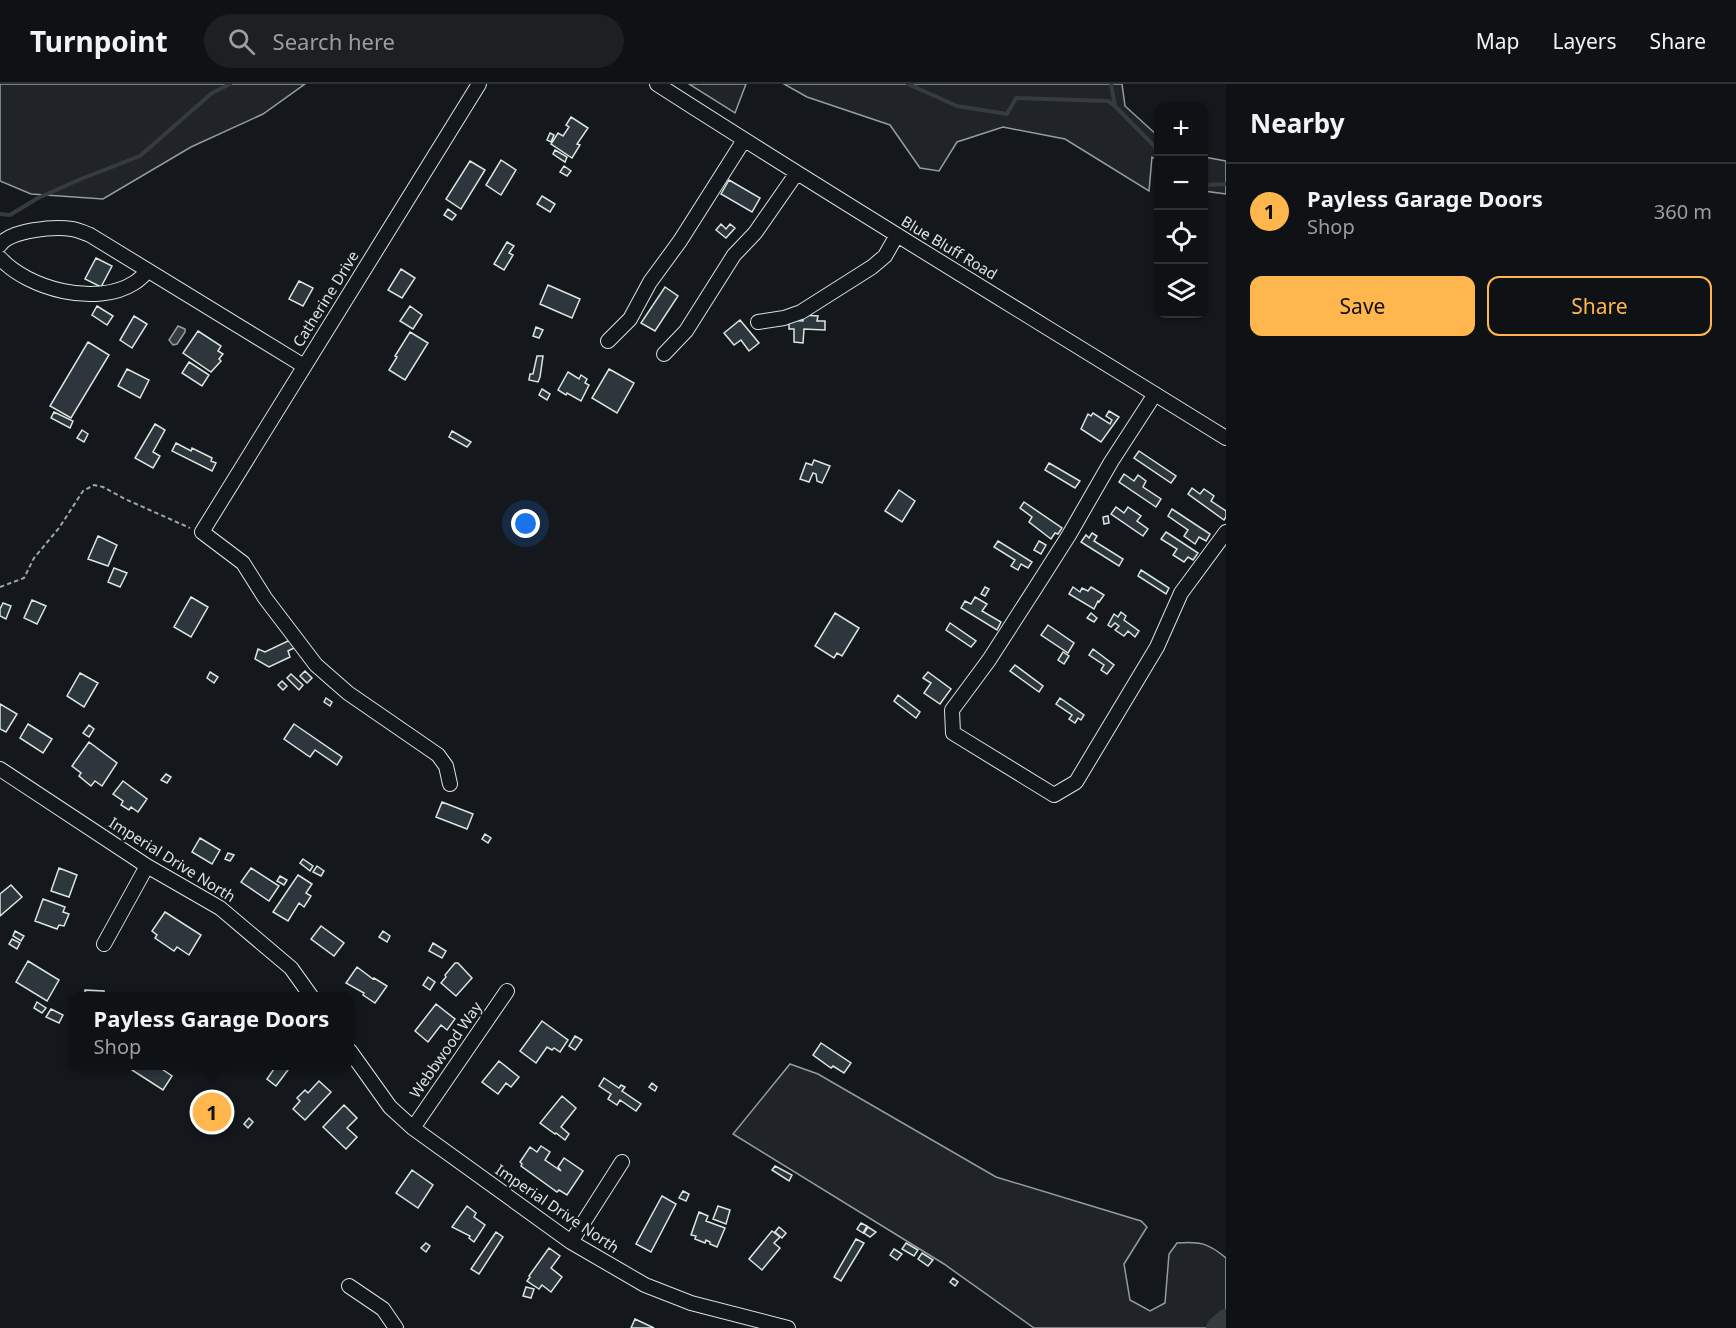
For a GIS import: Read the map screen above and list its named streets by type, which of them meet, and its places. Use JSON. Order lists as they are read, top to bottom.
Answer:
{
  "streets": {
    "street": [
      "Blue Bluff Road",
      "Catherine Drive",
      "Imperial Drive North",
      "Webbwood Way"
    ]
  },
  "crossings": [
    ["Imperial Drive North", "Webbwood Way"]
  ],
  "page": {
    "header": "Turnpoint",
    "search": "Search here",
    "nav": ["Map", "Layers", "Share"],
    "heading": "Nearby",
    "map_buttons": ["+", "−"],
    "list": [
      {
        "mark": "1",
        "name": "Payless Garage Doors",
        "note": "Shop",
        "value": "360 m"
      }
    ],
    "buttons": ["Save", "Share"],
    "popup": ["Payless Garage Doors", "Shop"],
    "pins": "1"
  }
}
